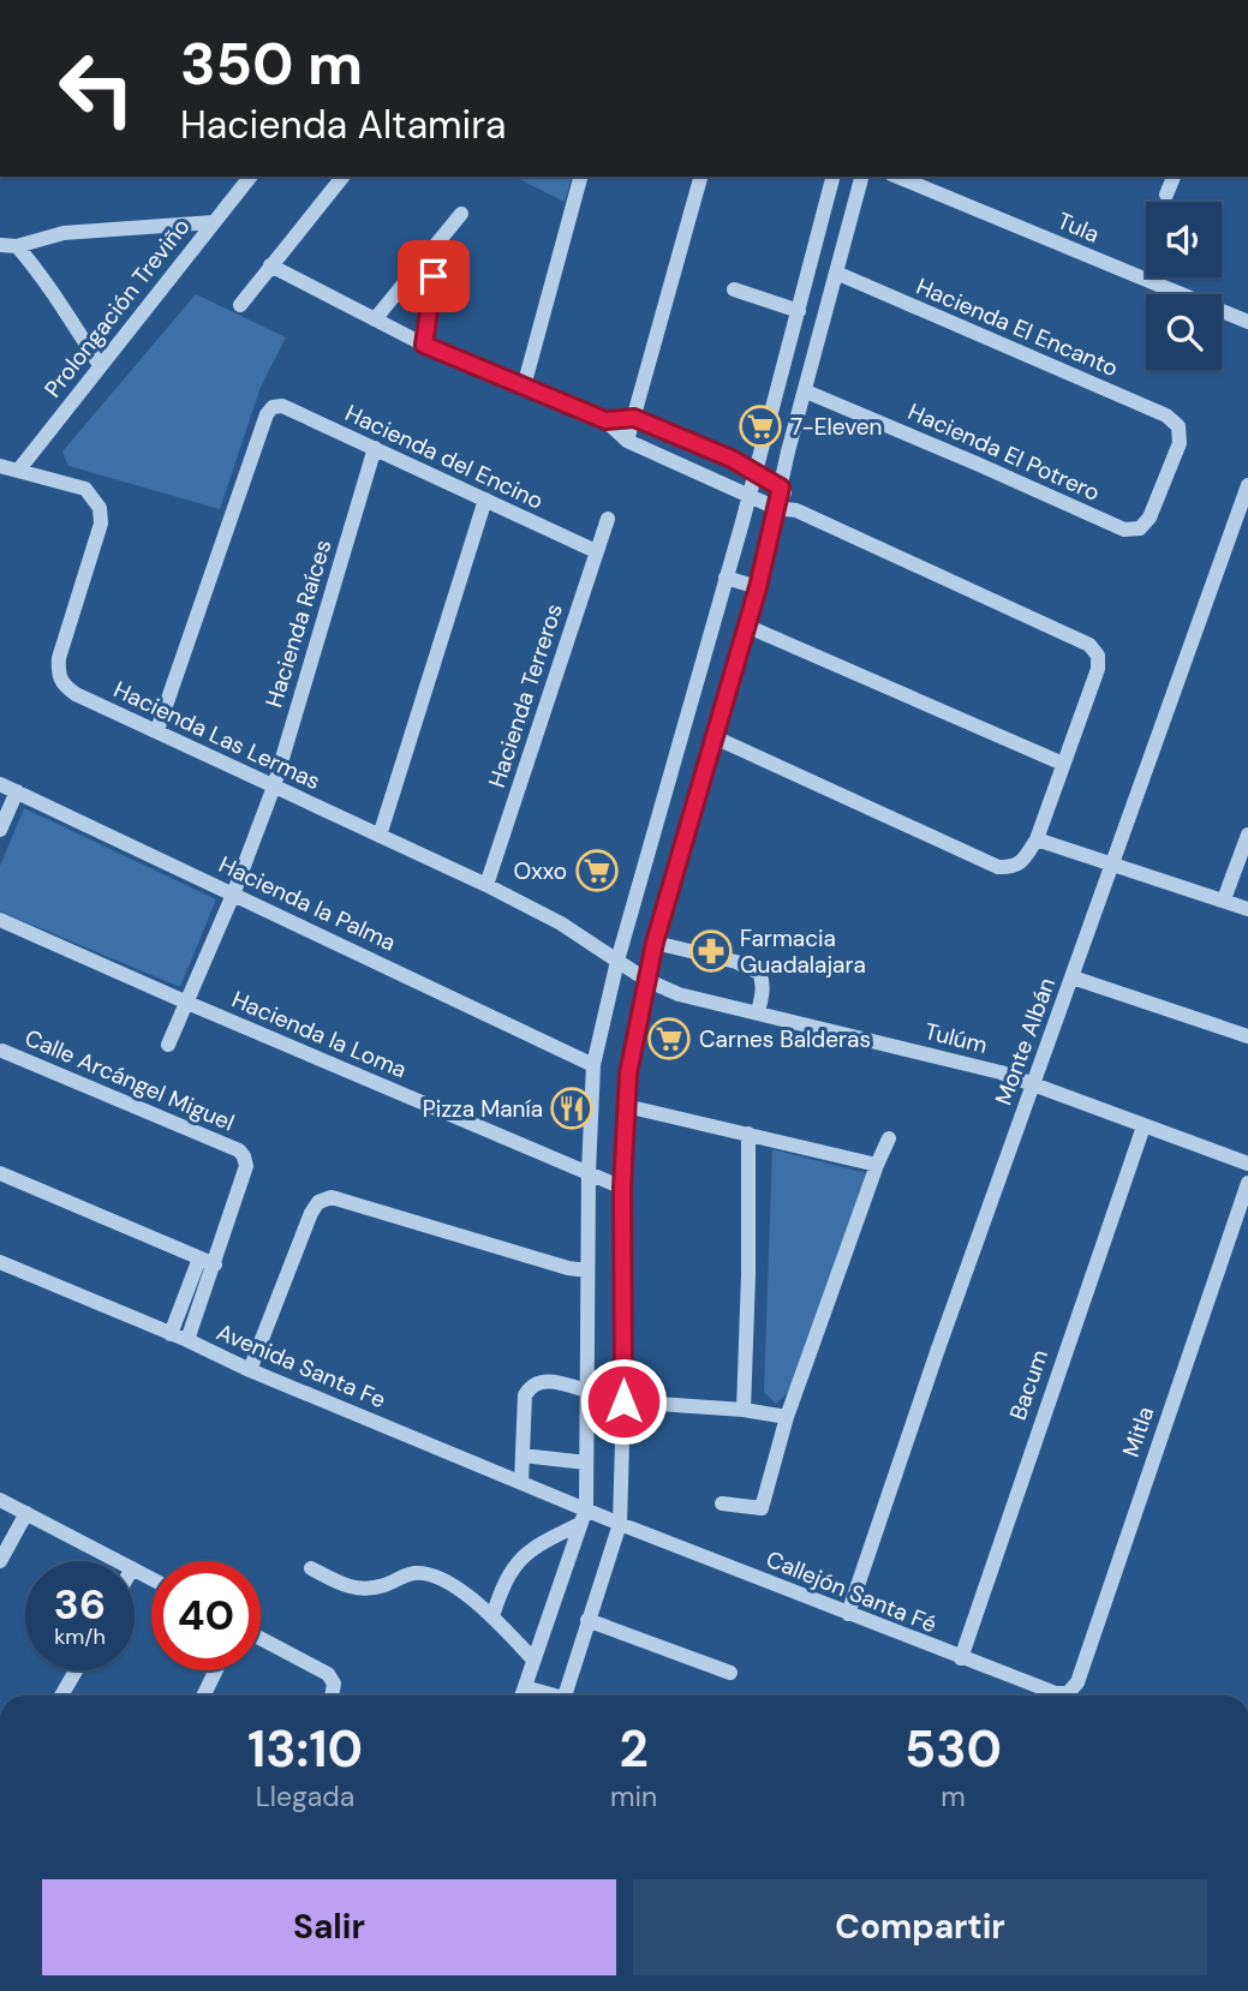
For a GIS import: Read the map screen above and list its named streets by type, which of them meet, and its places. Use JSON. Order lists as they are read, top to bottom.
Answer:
{
  "streets": {
    "street": [
      "Tula",
      "Prolongación Treviño",
      "Hacienda El Encanto",
      "Hacienda El Potrero",
      "Hacienda del Encino",
      "Hacienda Raíces",
      "Hacienda Terreros",
      "Hacienda Las Lermas",
      "Hacienda la Palma",
      "Hacienda la Loma",
      "Tulúm",
      "Monte Albán",
      "Calle Arcángel Miguel",
      "Avenida Santa Fe",
      "Bacum",
      "Mitla",
      "Callejón Santa Fé"
    ]
  },
  "crossings": [
    ["Prolongación Treviño", "Hacienda Las Lermas"],
    ["Hacienda El Encanto", "Hacienda El Potrero"],
    ["Hacienda del Encino", "Hacienda Raíces"],
    ["Hacienda del Encino", "Hacienda Terreros"],
    ["Hacienda del Encino", "Hacienda Las Lermas"],
    ["Hacienda Raíces", "Hacienda Las Lermas"],
    ["Hacienda Raíces", "Hacienda la Palma"],
    ["Hacienda Raíces", "Hacienda la Loma"],
    ["Hacienda Terreros", "Hacienda Las Lermas"],
    ["Hacienda Las Lermas", "Tulúm"],
    ["Tulúm", "Monte Albán"],
    ["Tulúm", "Bacum"],
    ["Monte Albán", "Callejón Santa Fé"],
    ["Calle Arcángel Miguel", "Avenida Santa Fe"],
    ["Avenida Santa Fe", "Callejón Santa Fé"],
    ["Bacum", "Callejón Santa Fé"],
    ["Mitla", "Callejón Santa Fé"]
  ],
  "places": {
    "supermarket": ["7-Eleven", "Oxxo", "Carnes Balderas"],
    "pharmacy": ["Farmacia Guadalajara"],
    "restaurant": ["Pizza Manía"]
  },
  "page": {
    "turn": ["350 m", "Hacienda Altamira"],
    "speed": "36 km/h",
    "limit": "40",
    "eta": [
      "13:10",
      "Llegada",
      "2",
      "min",
      "530",
      "m"
    ],
    "buttons": ["Salir", "Compartir"]
  }
}
